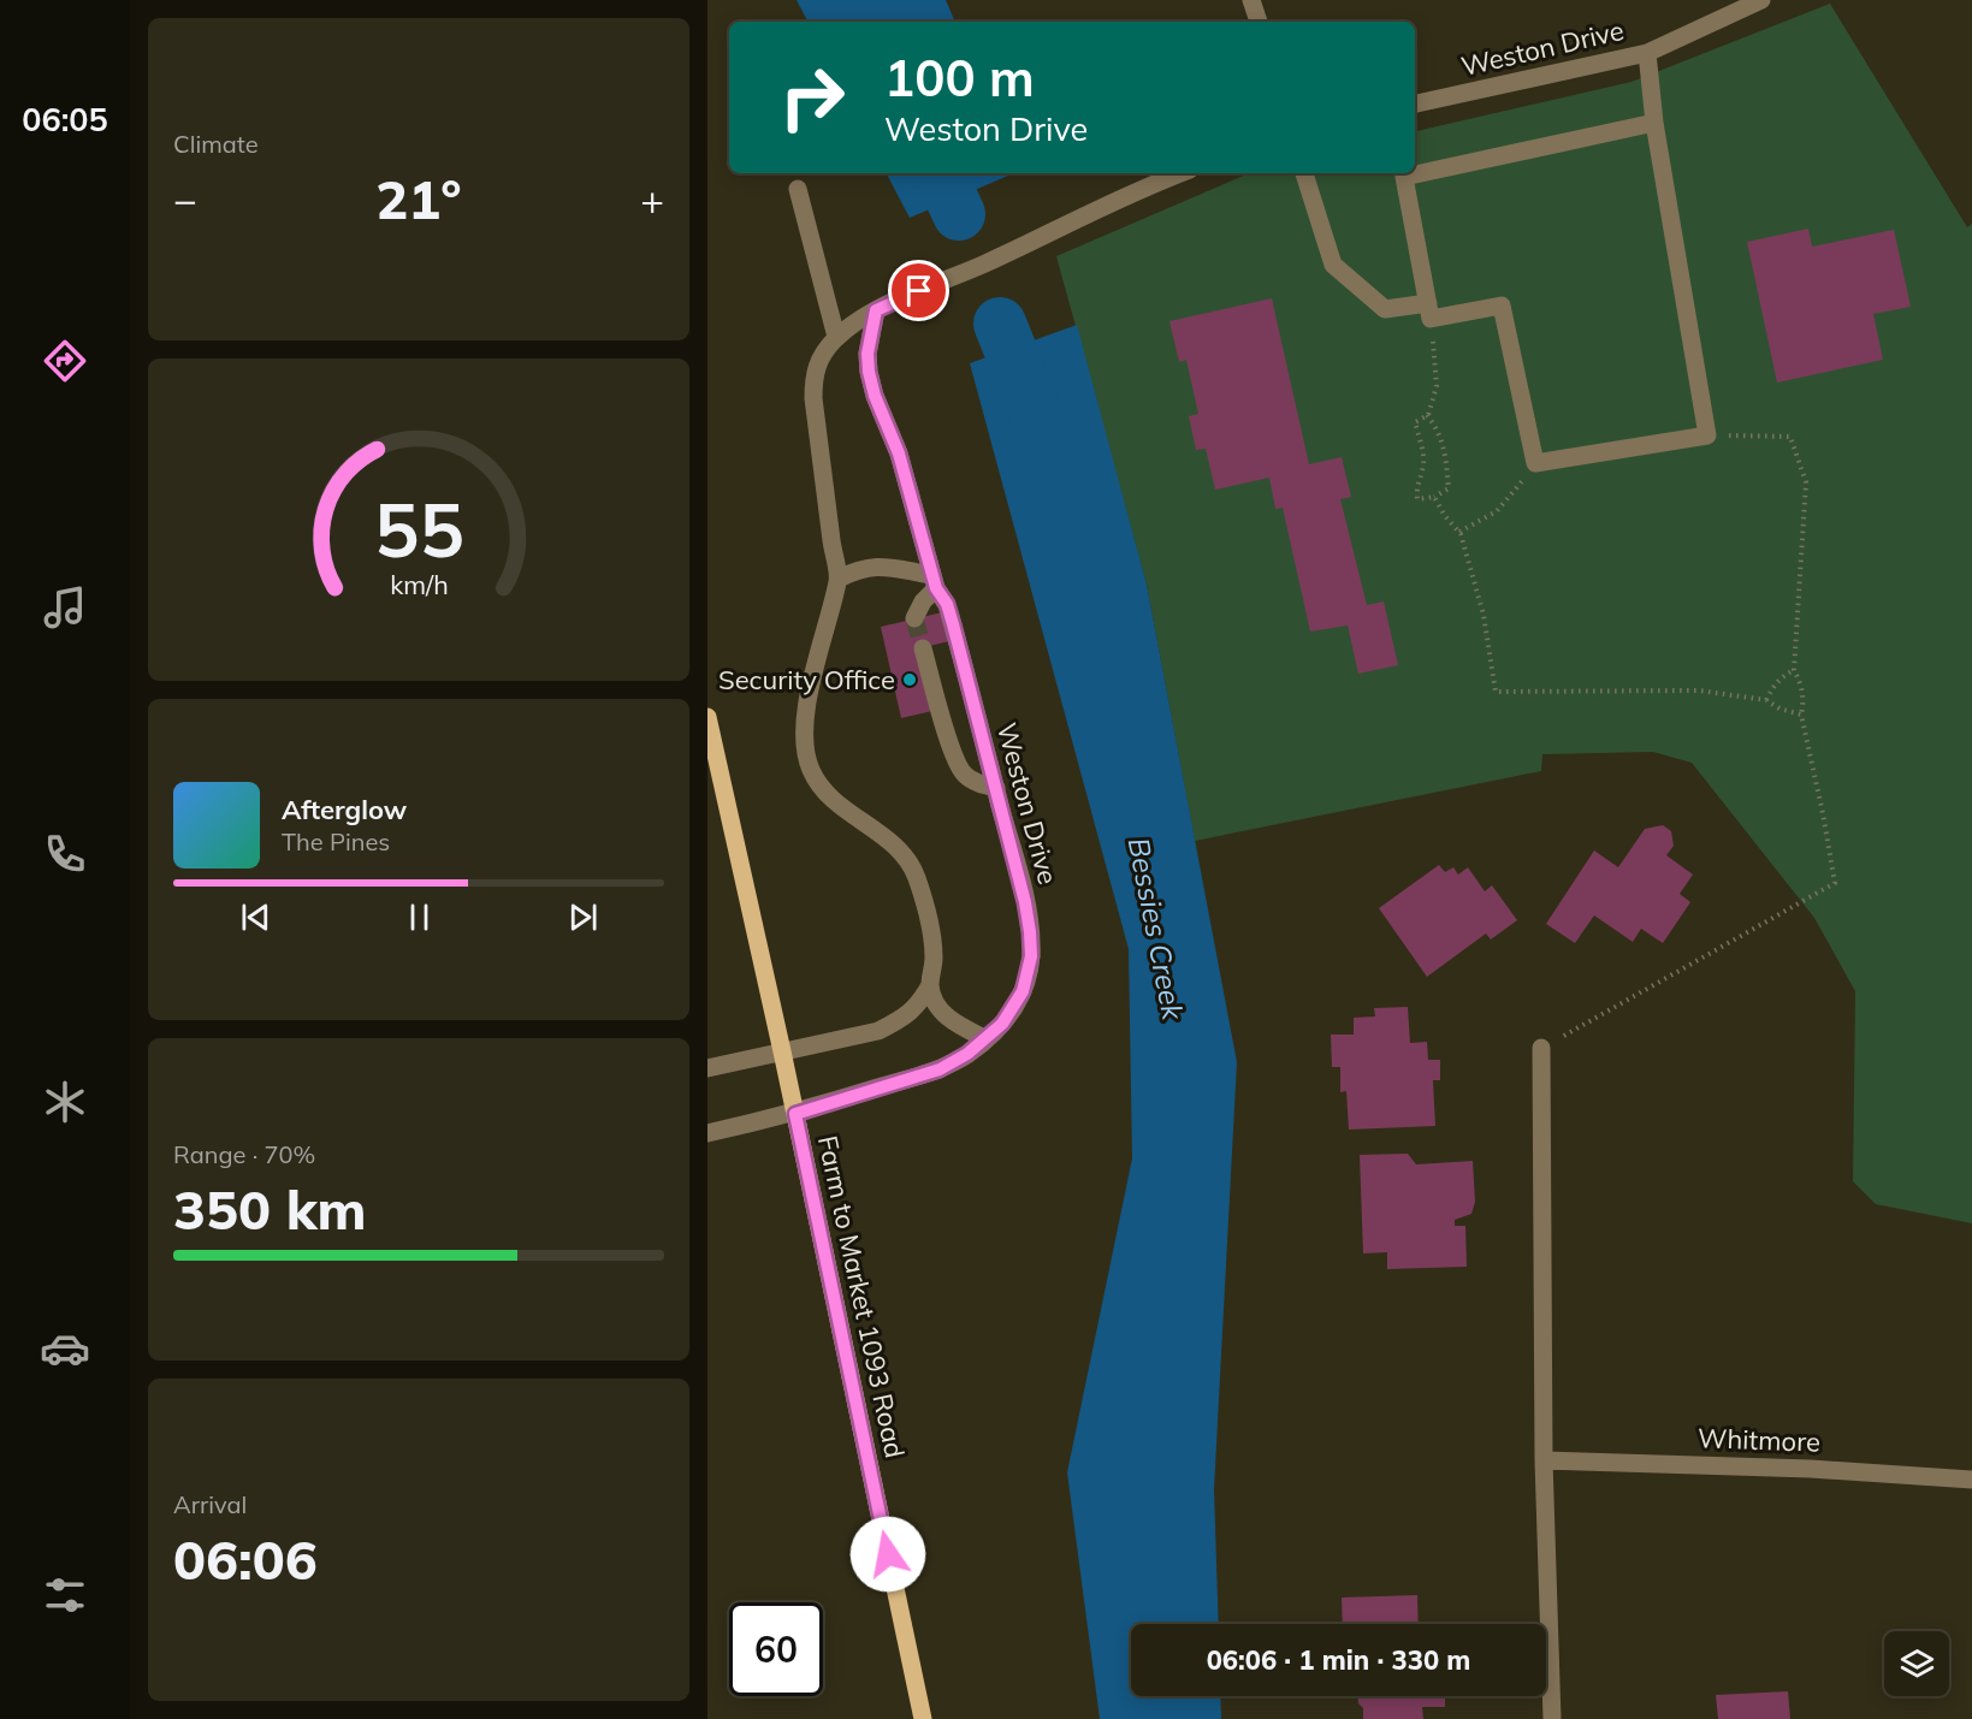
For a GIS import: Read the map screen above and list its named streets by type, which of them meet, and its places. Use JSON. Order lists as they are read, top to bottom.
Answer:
{
  "streets": {
    "main road": ["Farm to Market 1093 Road"],
    "street": ["Weston Drive", "Whitmore"]
  },
  "crossings": [
    ["Weston Drive", "Farm to Market 1093 Road"]
  ],
  "water": ["Bessies Creek"],
  "places": ["Security Office"],
  "page": {
    "tabs": "06:05",
    "tile": [
      "Climate",
      ["Range · 70%", "350 km"],
      ["Arrival", "06:06"]
    ],
    "turn": ["100 m", "Weston Drive"],
    "heat": ["−", "21°", "+"],
    "song": ["Afterglow", "The Pines"],
    "limit": "60",
    "trip": "06:06 · 1 min · 330 m",
    "gauge": ["55", "km/h"]
  }
}
